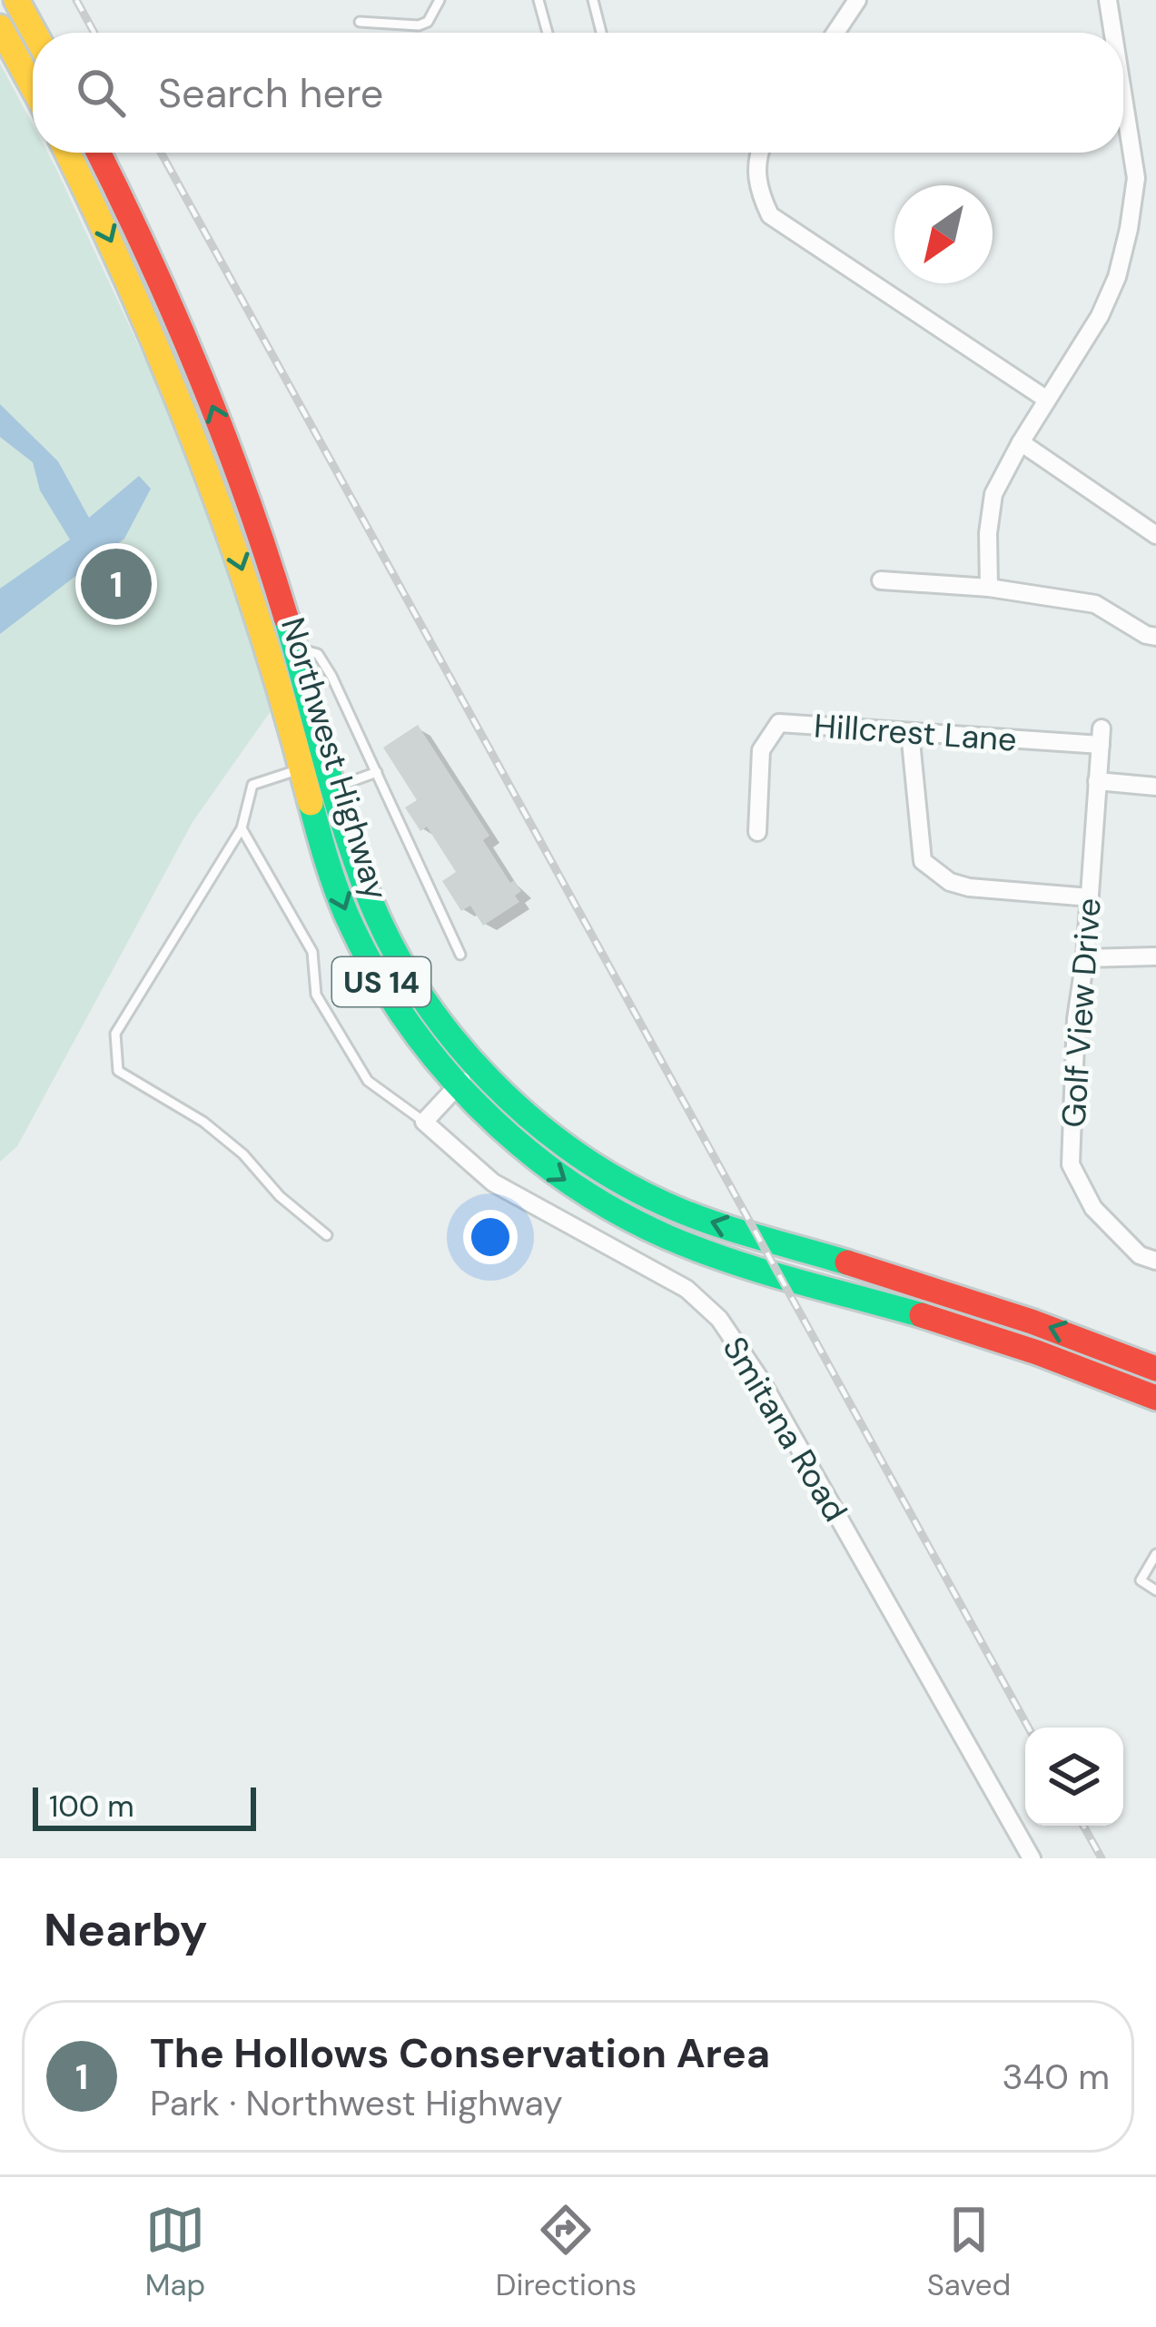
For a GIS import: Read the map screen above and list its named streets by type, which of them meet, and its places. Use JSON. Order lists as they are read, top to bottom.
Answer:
{
  "streets": {
    "main road": ["Northwest Highway", "US 14"],
    "street": ["Hillcrest Lane", "Golf View Drive", "Smitana Road"]
  },
  "crossings": [
    ["Hillcrest Lane", "Golf View Drive"]
  ],
  "scale_bar": "100 m",
  "north": "bottom left",
  "page": {
    "search": "Search here",
    "pins": "1",
    "scale": "100 m",
    "heading": "Nearby",
    "list": [
      {
        "mark": "1",
        "name": "The Hollows Conservation Area",
        "note": "Park · Northwest Highway",
        "value": "340 m"
      }
    ],
    "nav": ["Map", "Directions", "Saved"]
  }
}
